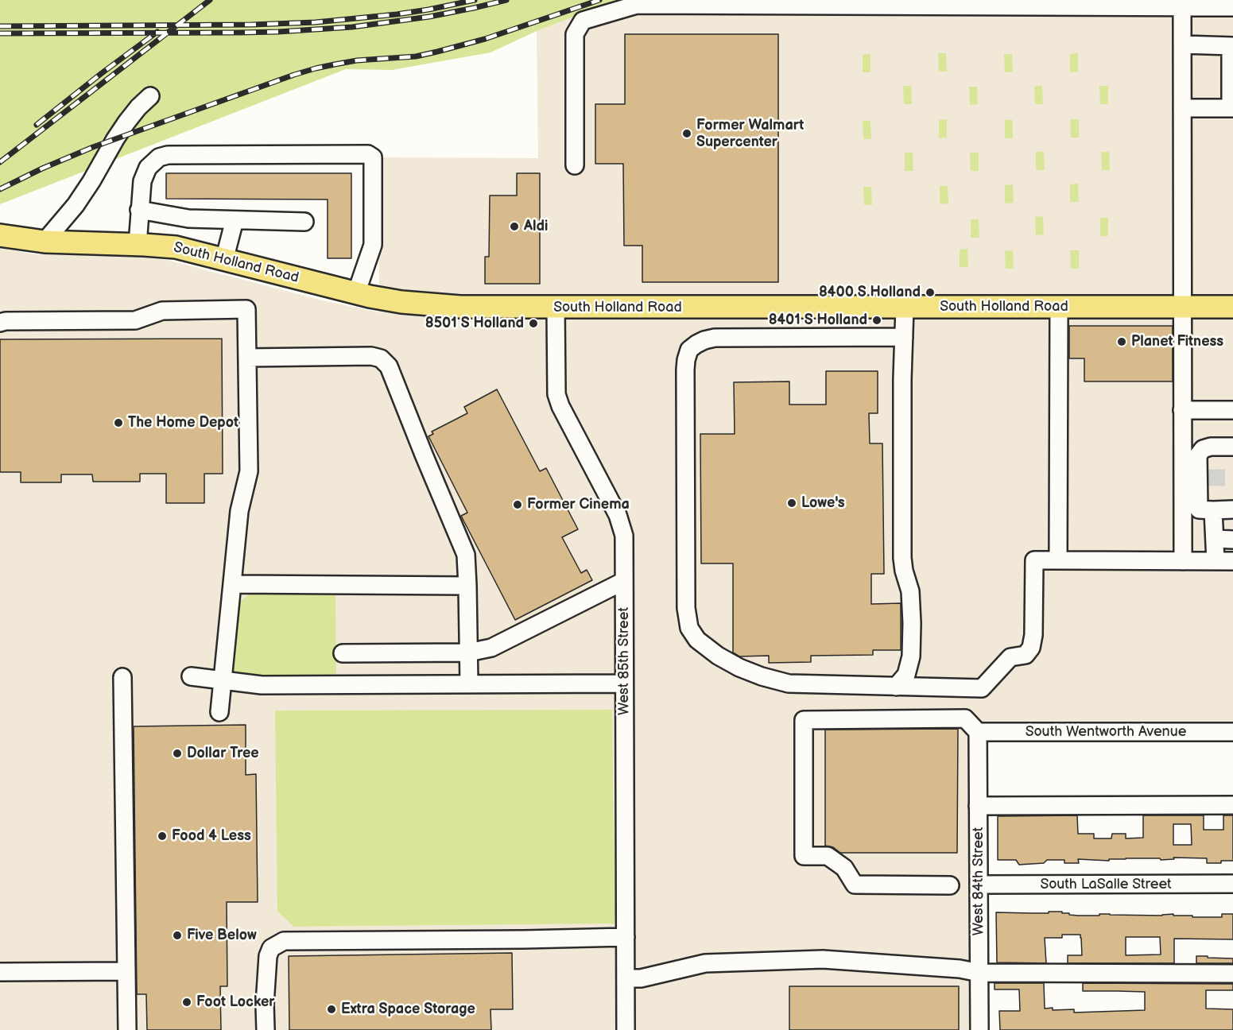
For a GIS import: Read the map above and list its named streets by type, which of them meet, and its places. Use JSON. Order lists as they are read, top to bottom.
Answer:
{
  "streets": {
    "main road": ["South Holland Road"],
    "street": [
      "West 85th Street",
      "South Wentworth Avenue",
      "West 84th Street",
      "South LaSalle Street"
    ]
  },
  "crossings": [
    ["South Holland Road", "West 85th Street"],
    ["South Wentworth Avenue", "West 84th Street"],
    ["West 84th Street", "South LaSalle Street"]
  ],
  "places": [
    "Former Walmart Supercenter",
    "Aldi",
    "8400 S Holland",
    "8401 S Holland",
    "8501 S Holland",
    "Planet Fitness",
    "The Home Depot",
    "Lowe's",
    "Former Cinema",
    "Dollar Tree",
    "Food 4 Less",
    "Five Below",
    "Foot Locker",
    "Extra Space Storage"
  ]
}
